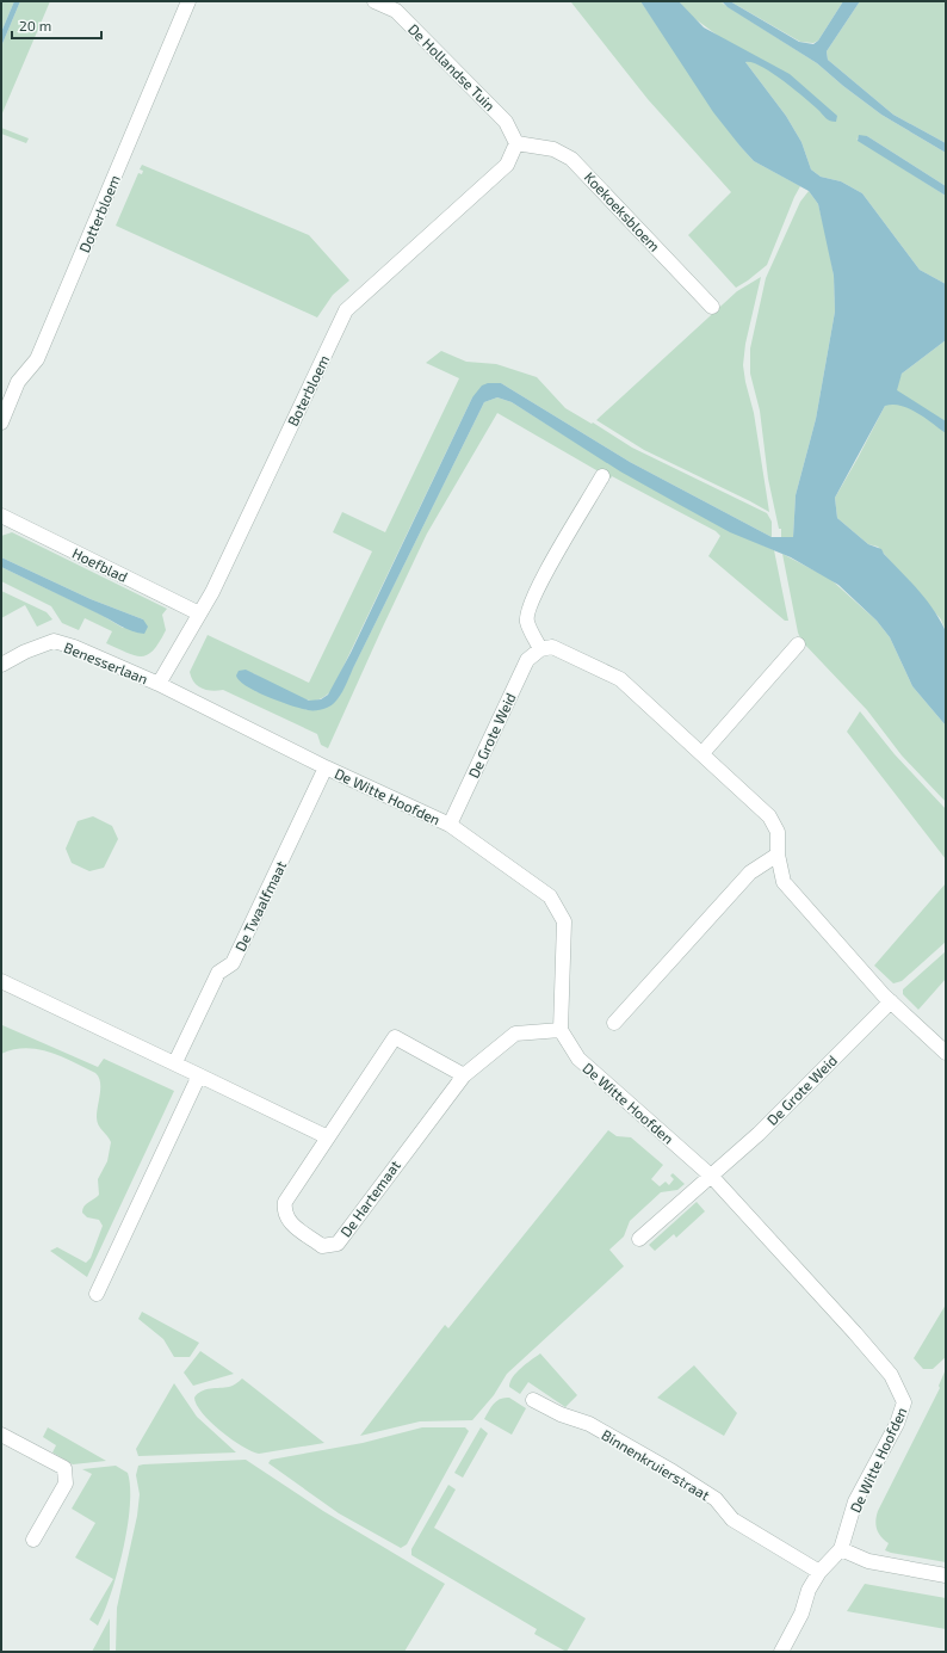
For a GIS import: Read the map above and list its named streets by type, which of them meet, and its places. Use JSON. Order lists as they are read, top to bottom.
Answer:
{
  "streets": {
    "street": [
      "De Hollandse Tuin",
      "Koekoeksbloem",
      "Dotterbloem",
      "Boterbloem",
      "Hoefblad",
      "Benesserlaan",
      "De Grote Weid",
      "De Witte Hoofden",
      "De Twaalfmaat",
      "De Hartemaat",
      "Binnenkruierstraat"
    ]
  },
  "crossings": [
    ["De Hollandse Tuin", "Koekoeksbloem"],
    ["De Hollandse Tuin", "Boterbloem"],
    ["Koekoeksbloem", "Boterbloem"],
    ["Boterbloem", "Hoefblad"],
    ["Boterbloem", "Benesserlaan"],
    ["Boterbloem", "De Witte Hoofden"],
    ["Benesserlaan", "De Witte Hoofden"],
    ["De Grote Weid", "De Witte Hoofden"],
    ["De Witte Hoofden", "De Twaalfmaat"],
    ["De Witte Hoofden", "De Hartemaat"]
  ],
  "scale_bar": "20 m"
}
